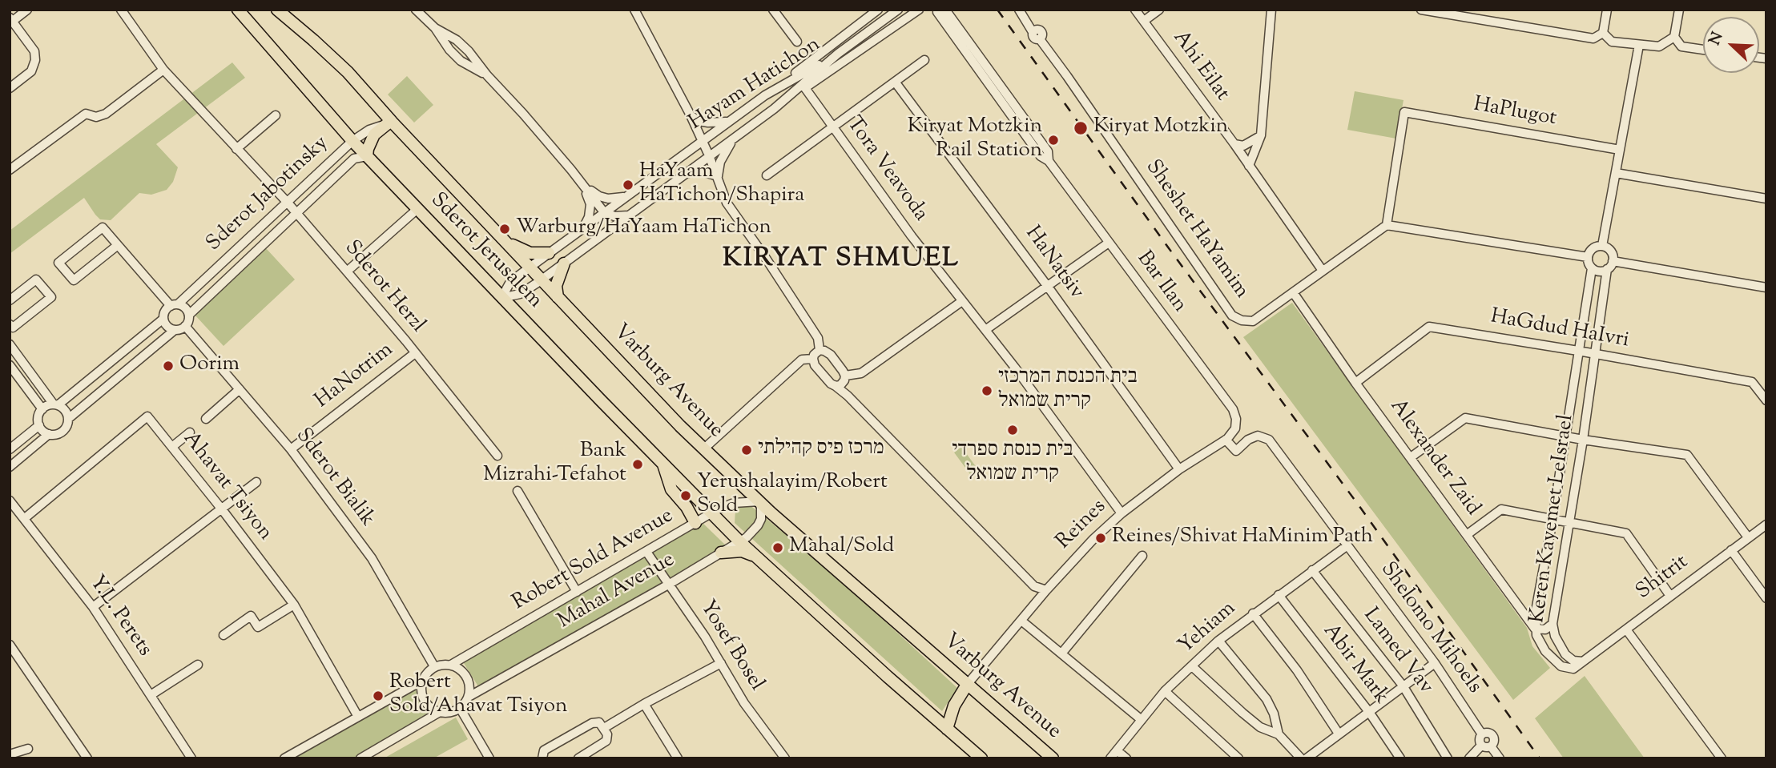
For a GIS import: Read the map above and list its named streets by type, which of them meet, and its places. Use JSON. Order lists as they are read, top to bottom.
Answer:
{
  "streets": {
    "main road": ["Sderot Jerusalem", "Varburg Avenue", "Reines"],
    "street": [
      "Ahi Eilat",
      "Hayam Hatichon",
      "HaPlugot",
      "Tora Veavoda",
      "Sderot Jabotinsky",
      "Sheshet HaYamim",
      "HaNatsiv",
      "Bar Ilan",
      "Sderot Herzl",
      "HaGdud HaIvri",
      "HaNotrim",
      "Alexander Zaid",
      "Sderot Bialik",
      "Ahavat Tsiyon",
      "Keren Kayemet LeIsrael",
      "Robert Sold Avenue",
      "Shitrit",
      "Mahal Avenue",
      "Y.L. Perets",
      "Yehiam",
      "Shelomo Mihoels",
      "Yosef Bosel",
      "Lamed Vav",
      "Abir Mark"
    ]
  },
  "crossings": [
    ["Hayam Hatichon", "Sderot Jerusalem"],
    ["Hayam Hatichon", "Varburg Avenue"],
    ["HaPlugot", "Sheshet HaYamim"],
    ["Tora Veavoda", "Reines"],
    ["Sderot Jabotinsky", "Sderot Jerusalem"],
    ["Sderot Jabotinsky", "Sderot Herzl"],
    ["Sderot Jabotinsky", "Varburg Avenue"],
    ["Sderot Jabotinsky", "Sderot Bialik"],
    ["Sheshet HaYamim", "Alexander Zaid"],
    ["Sderot Jerusalem", "Robert Sold Avenue"],
    ["HaNatsiv", "Reines"],
    ["Bar Ilan", "Reines"],
    ["Sderot Herzl", "HaNotrim"],
    ["HaGdud HaIvri", "Alexander Zaid"],
    ["HaGdud HaIvri", "Keren Kayemet LeIsrael"],
    ["HaNotrim", "Sderot Bialik"],
    ["Varburg Avenue", "Reines"],
    ["Varburg Avenue", "Robert Sold Avenue"],
    ["Varburg Avenue", "Mahal Avenue"],
    ["Alexander Zaid", "Keren Kayemet LeIsrael"],
    ["Sderot Bialik", "Robert Sold Avenue"],
    ["Sderot Bialik", "Mahal Avenue"],
    ["Ahavat Tsiyon", "Y.L. Perets"],
    ["Keren Kayemet LeIsrael", "Shitrit"],
    ["Reines", "Shelomo Mihoels"],
    ["Robert Sold Avenue", "Mahal Avenue"],
    ["Robert Sold Avenue", "Yosef Bosel"],
    ["Mahal Avenue", "Yosef Bosel"],
    ["Yehiam", "Shelomo Mihoels"],
    ["Yehiam", "Lamed Vav"],
    ["Yehiam", "Abir Mark"]
  ],
  "districts": ["KIRYAT SHMUEL"],
  "places": [
    "Kiryat Motzkin",
    "Kiryat Motzkin Rail Station",
    "HaYaam HaTichon/Shapira",
    "Warburg/HaYaam HaTichon",
    "Oorim",
    "בית הכנסת המרכזי קרית שמואל",
    "בית כנסת ספרדי קרית שמואל",
    "מרכז פיס קהילתי",
    "Bank Mizrahi-Tefahot",
    "Yerushalayim/Robert Sold",
    "Reines/Shivat HaMinim Path",
    "Mahal/Sold",
    "Robert Sold/Ahavat Tsiyon"
  ],
  "north": "top left"
}
